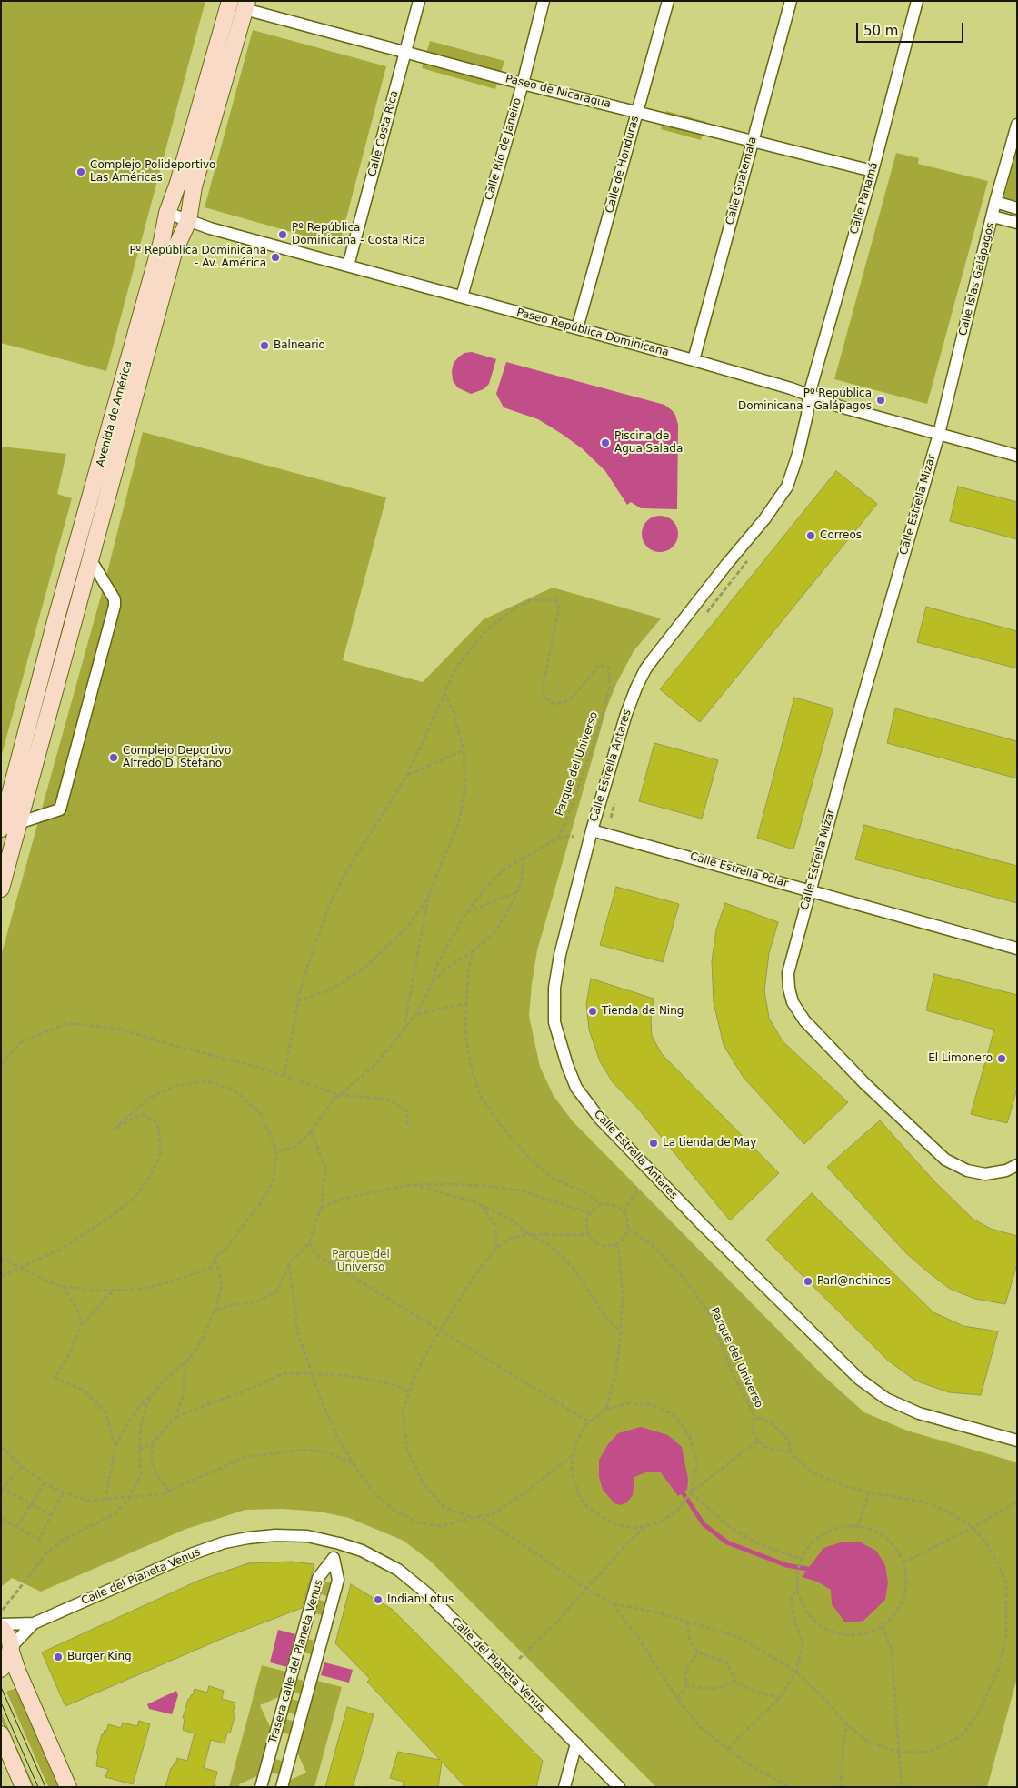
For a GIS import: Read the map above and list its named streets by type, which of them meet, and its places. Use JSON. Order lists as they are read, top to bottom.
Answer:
{
  "streets": {
    "main road": ["Avenida de América"],
    "street": [
      "Paseo de Nicaragua",
      "Calle Costa Rica",
      "Calle Río de Janeiro",
      "Calle de Honduras",
      "Calle Guatemala",
      "Calle Panamá",
      "Calle Islas Galápagos",
      "Paseo República Dominicana",
      "Calle Estrella Mizar",
      "Calle Estrella Antares",
      "Calle Estrella Polar",
      "Calle del Planeta Venus",
      "Trasera calle del Planeta Venus"
    ],
    "path": ["Parque del Universo"]
  },
  "crossings": [
    ["Paseo de Nicaragua", "Calle Costa Rica"],
    ["Paseo de Nicaragua", "Calle Río de Janeiro"],
    ["Paseo de Nicaragua", "Calle de Honduras"],
    ["Paseo de Nicaragua", "Calle Guatemala"],
    ["Paseo de Nicaragua", "Calle Panamá"],
    ["Paseo de Nicaragua", "Avenida de América"],
    ["Calle Costa Rica", "Paseo República Dominicana"],
    ["Calle Río de Janeiro", "Paseo República Dominicana"],
    ["Calle de Honduras", "Paseo República Dominicana"],
    ["Calle Guatemala", "Paseo República Dominicana"],
    ["Calle Panamá", "Paseo República Dominicana"],
    ["Calle Panamá", "Calle Estrella Antares"],
    ["Calle Islas Galápagos", "Paseo República Dominicana"],
    ["Calle Islas Galápagos", "Calle Estrella Mizar"],
    ["Paseo República Dominicana", "Avenida de América"],
    ["Paseo República Dominicana", "Calle Estrella Mizar"],
    ["Paseo República Dominicana", "Calle Estrella Antares"],
    ["Calle Estrella Mizar", "Calle Estrella Polar"],
    ["Calle Estrella Antares", "Calle Estrella Polar"]
  ],
  "parks": ["Parque del Universo"],
  "places": [
    "Complejo Polideportivo Las Américas",
    "Pº República Dominicana - Costa Rica",
    "Pº República Dominicana - Av. América",
    "Balneario",
    "Pº República Dominicana - Galápagos",
    "Piscina de Agua Salada",
    "Correos",
    "Complejo Deportivo Alfredo Di Stéfano",
    "Tienda de Ning",
    "El Limonero",
    "La tienda de May",
    "Parl@nchines",
    "Indian Lotus",
    "Burger King"
  ],
  "scale_bar": "50 m"
}
